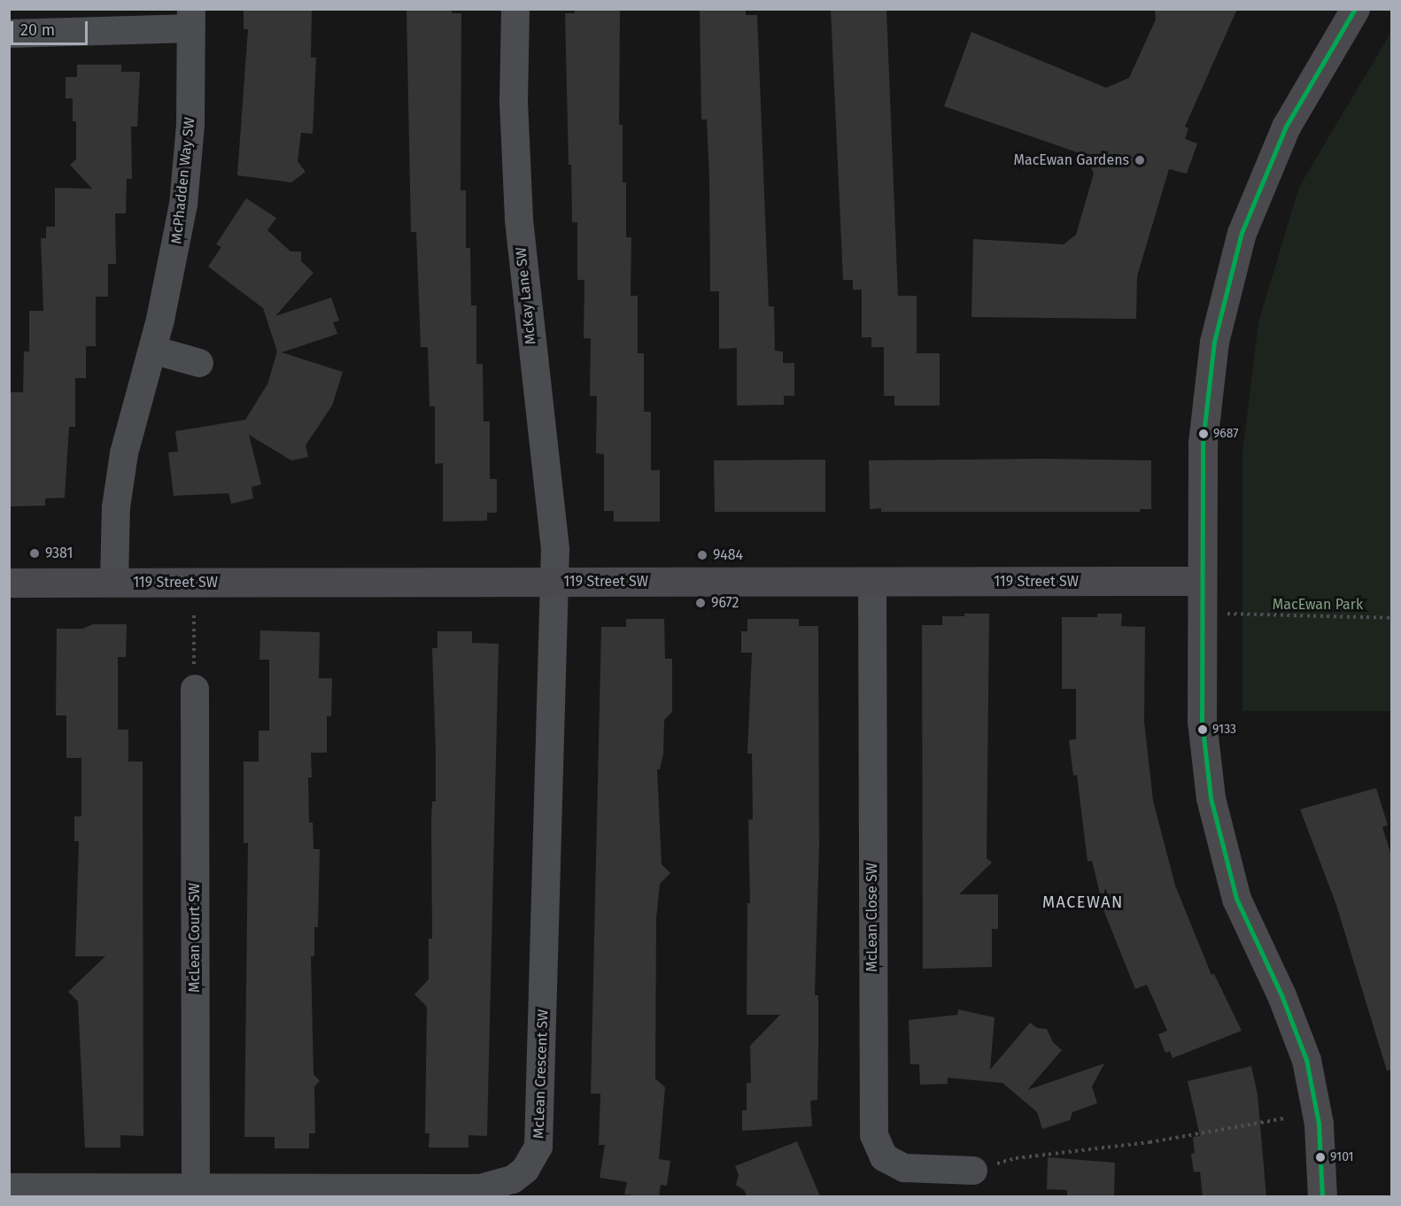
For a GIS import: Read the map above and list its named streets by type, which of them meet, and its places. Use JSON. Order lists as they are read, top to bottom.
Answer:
{
  "streets": {
    "street": [
      "McPhadden Way SW",
      "McKay Lane SW",
      "119 Street SW",
      "McLean Close SW",
      "McLean Court SW",
      "McLean Crescent SW"
    ]
  },
  "crossings": [
    ["McPhadden Way SW", "119 Street SW"],
    ["McKay Lane SW", "119 Street SW"],
    ["McKay Lane SW", "McLean Crescent SW"],
    ["119 Street SW", "McLean Close SW"],
    ["119 Street SW", "McLean Crescent SW"],
    ["McLean Court SW", "McLean Crescent SW"]
  ],
  "districts": ["MACEWAN"],
  "parks": ["MacEwan Park"],
  "places": [
    "MacEwan Gardens",
    "9687",
    "9381",
    "9484",
    "9672",
    "9133",
    "9101"
  ],
  "scale_bar": "20 m"
}
